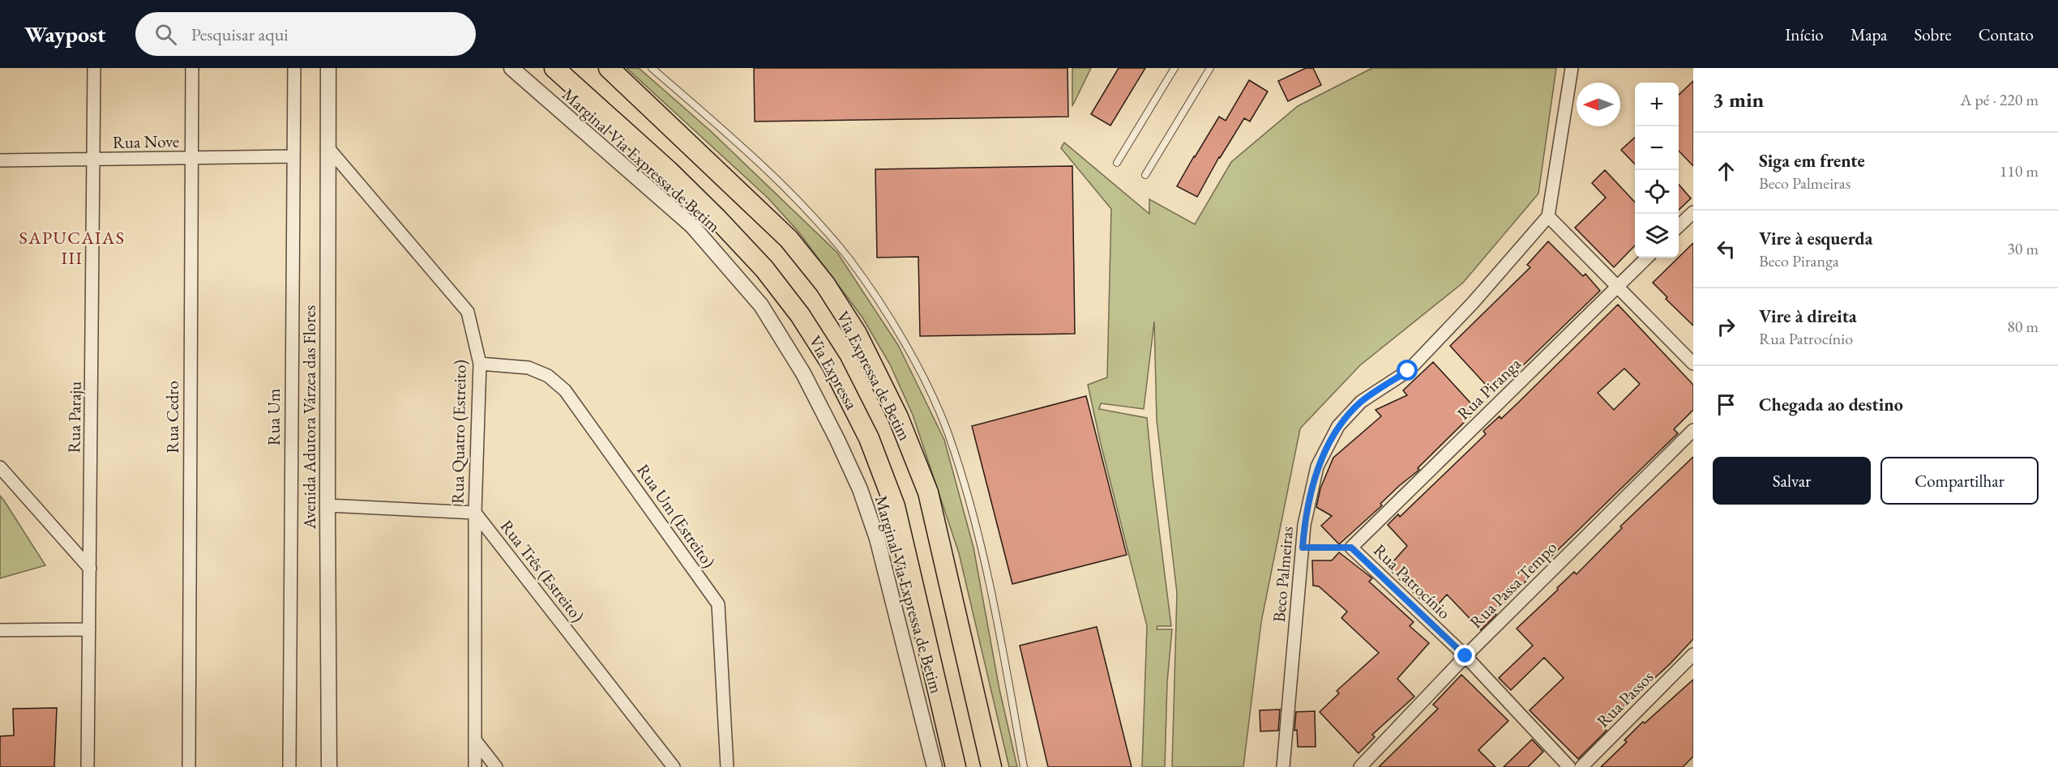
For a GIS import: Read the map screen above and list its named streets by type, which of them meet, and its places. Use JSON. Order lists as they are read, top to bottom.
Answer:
{
  "streets": {
    "highway": ["Via Expressa", "Via Expressa de Betim"],
    "street": [
      "Rua Nove",
      "Marginal Via Expressa de Betim",
      "Rua Piranga",
      "Rua Paraju",
      "Rua Cedro",
      "Rua Um",
      "Avenida Adutora Várzea das Flores",
      "Rua Quatro (Estreito)",
      "Rua Um (Estreito)",
      "Rua Três (Estreito)",
      "Beco Palmeiras",
      "Rua Patrocínio",
      "Rua Passa Tempo",
      "Rua Passos"
    ]
  },
  "crossings": [
    ["Rua Nove", "Rua Paraju"],
    ["Rua Nove", "Rua Cedro"],
    ["Rua Nove", "Rua Um"],
    ["Rua Piranga", "Rua Patrocínio"],
    ["Avenida Adutora Várzea das Flores", "Rua Quatro (Estreito)"],
    ["Rua Quatro (Estreito)", "Rua Um (Estreito)"],
    ["Rua Quatro (Estreito)", "Rua Três (Estreito)"],
    ["Rua Patrocínio", "Rua Passa Tempo"]
  ],
  "districts": ["SAPUCAIAS III"],
  "north": "left",
  "page": {
    "header": "Waypost",
    "search": "Pesquisar aqui",
    "nav": [
      "Início",
      "Mapa",
      "Sobre",
      "Contato"
    ],
    "heading": ["3 min", "A pé · 220 m"],
    "map_buttons": ["+", "−"],
    "list": [
      ["Siga em frente", "Beco Palmeiras", "110 m"],
      ["Vire à esquerda", "Beco Piranga", "30 m"],
      ["Vire à direita", "Rua Patrocínio", "80 m"],
      "Chegada ao destino"
    ],
    "buttons": ["Salvar", "Compartilhar"]
  }
}
